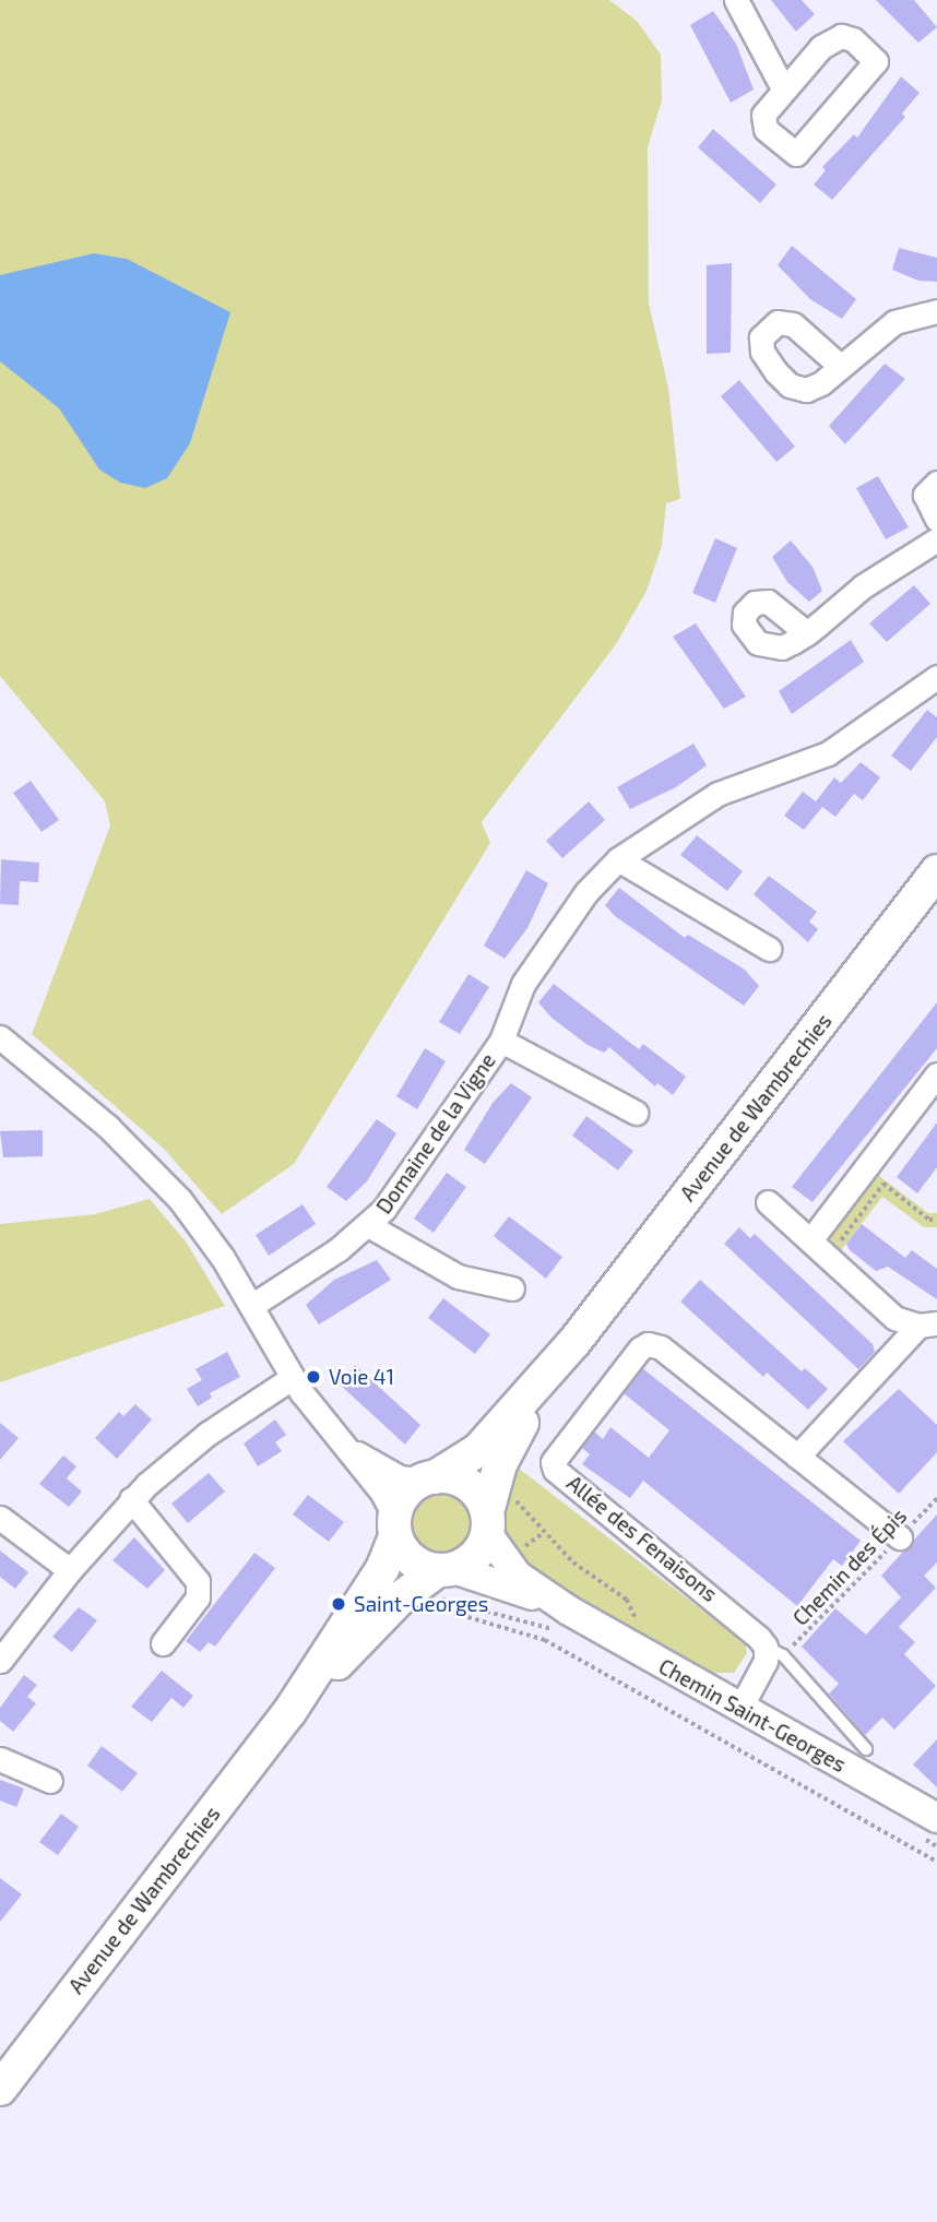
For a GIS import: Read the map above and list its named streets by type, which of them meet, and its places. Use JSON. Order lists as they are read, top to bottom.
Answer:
{
  "streets": {
    "main road": ["Avenue de Wambrechies"],
    "street": ["Domaine de la Vigne", "Allée des Fenaisons", "Chemin Saint-Georges"],
    "path": ["Chemin des Épis"]
  },
  "crossings": [
    ["Avenue de Wambrechies", "Chemin Saint-Georges"],
    ["Allée des Fenaisons", "Chemin des Épis"],
    ["Allée des Fenaisons", "Chemin Saint-Georges"],
    ["Chemin des Épis", "Chemin Saint-Georges"]
  ],
  "places": ["Voie 41", "Saint-Georges"]
}
